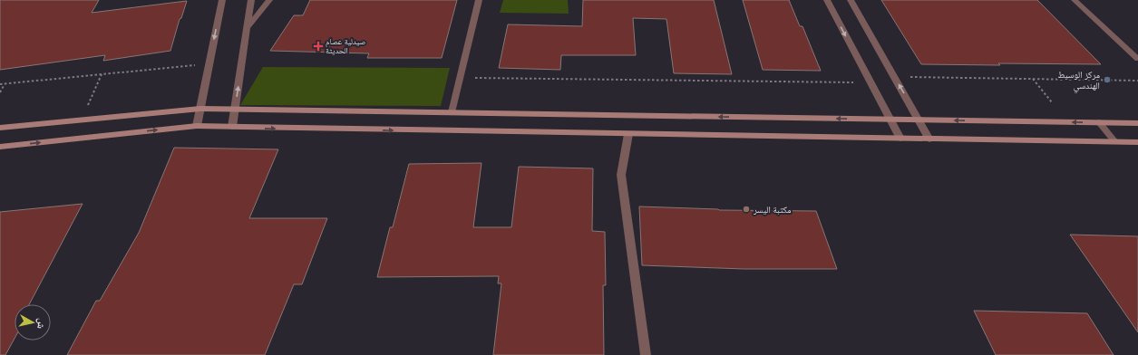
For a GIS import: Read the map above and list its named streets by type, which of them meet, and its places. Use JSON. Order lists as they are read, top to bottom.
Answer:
{
  "places": {
    "health": ["صيدلية عصام الحديثة"],
    "other": ["مركز الوسيط الهندسي", "مكتبة اليسر"]
  },
  "north": "right"
}
